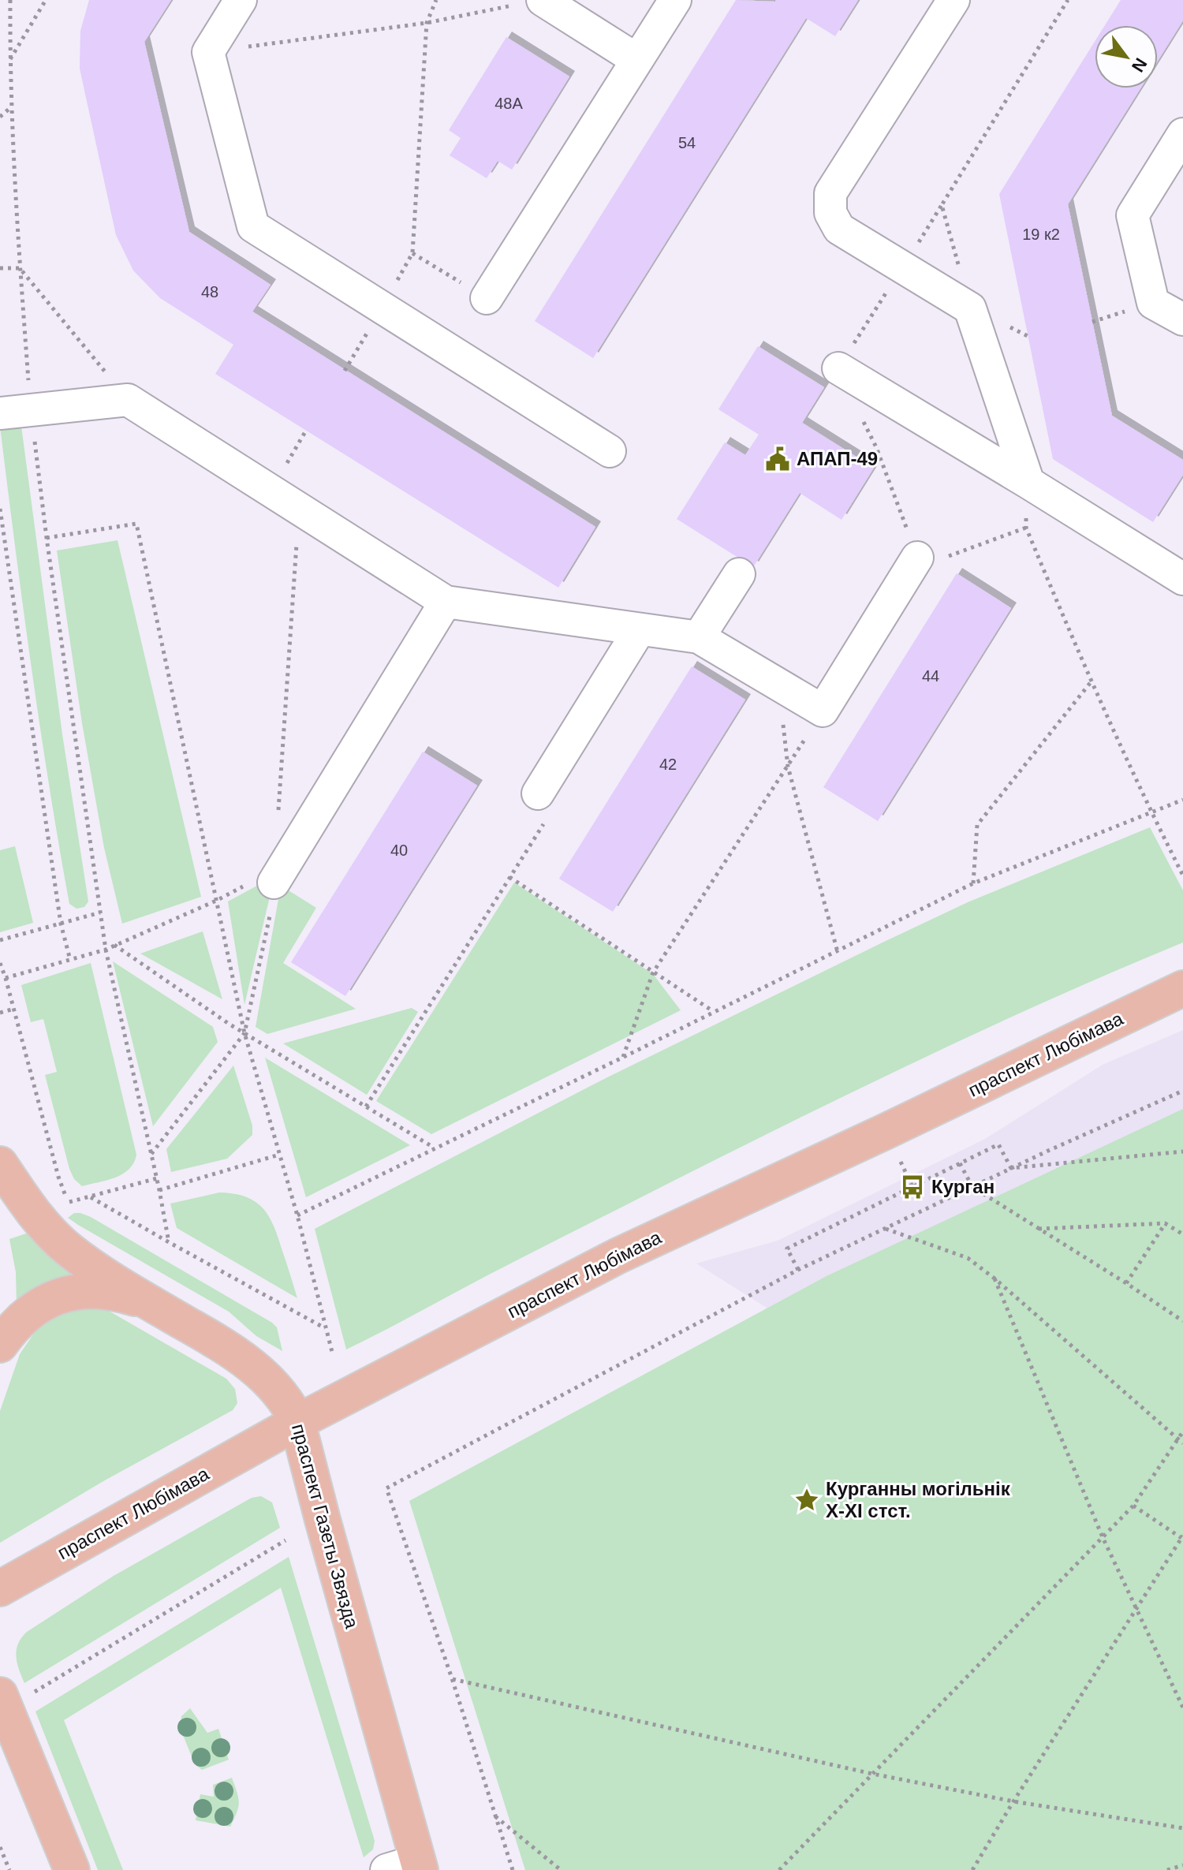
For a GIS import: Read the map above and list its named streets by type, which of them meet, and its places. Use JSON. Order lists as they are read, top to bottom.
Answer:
{
  "streets": {
    "main road": ["праспект Любімава", "праспект Газеты Звязда"]
  },
  "crossings": [
    ["праспект Любімава", "праспект Газеты Звязда"]
  ],
  "places": {
    "public building": ["АПАП-49"],
    "bus stop": ["Курган"],
    "place": ["Курганны могільнік Х-ХI стст."]
  },
  "house_numbers": [
    "48А",
    "54",
    "19 к2",
    "48",
    "44",
    "42",
    "40"
  ],
  "north": "bottom right"
}
